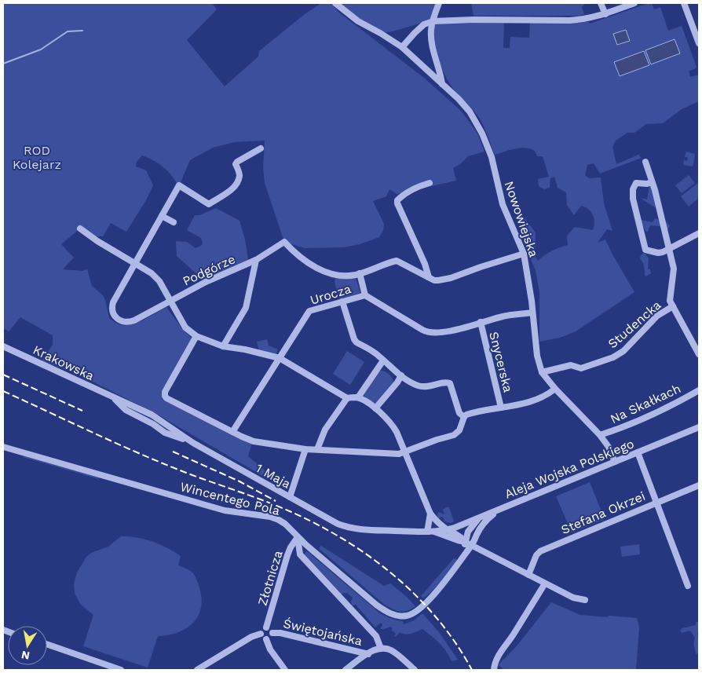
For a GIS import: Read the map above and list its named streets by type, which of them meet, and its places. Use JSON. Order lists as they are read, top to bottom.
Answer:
{
  "streets": {
    "street": [
      "Nowowiejska",
      "Podgórze",
      "Urocza",
      "Studencka",
      "Snycerska",
      "Krakowska",
      "Na Skałkach",
      "Aleja Wojska Polskiego",
      "1 Maja",
      "Wincentego Pola",
      "Stefana Okrzei",
      "Złotnicza",
      "Świętojańska"
    ]
  },
  "crossings": [
    ["Nowowiejska", "Studencka"],
    ["Nowowiejska", "Na Skałkach"],
    ["Nowowiejska", "Aleja Wojska Polskiego"],
    ["Krakowska", "1 Maja"],
    ["Aleja Wojska Polskiego", "1 Maja"],
    ["Aleja Wojska Polskiego", "Wincentego Pola"],
    ["1 Maja", "Wincentego Pola"],
    ["1 Maja", "Stefana Okrzei"],
    ["Wincentego Pola", "Złotnicza"],
    ["Złotnicza", "Świętojańska"]
  ],
  "parks": ["ROD Kolejarz"],
  "north": "bottom"
}
